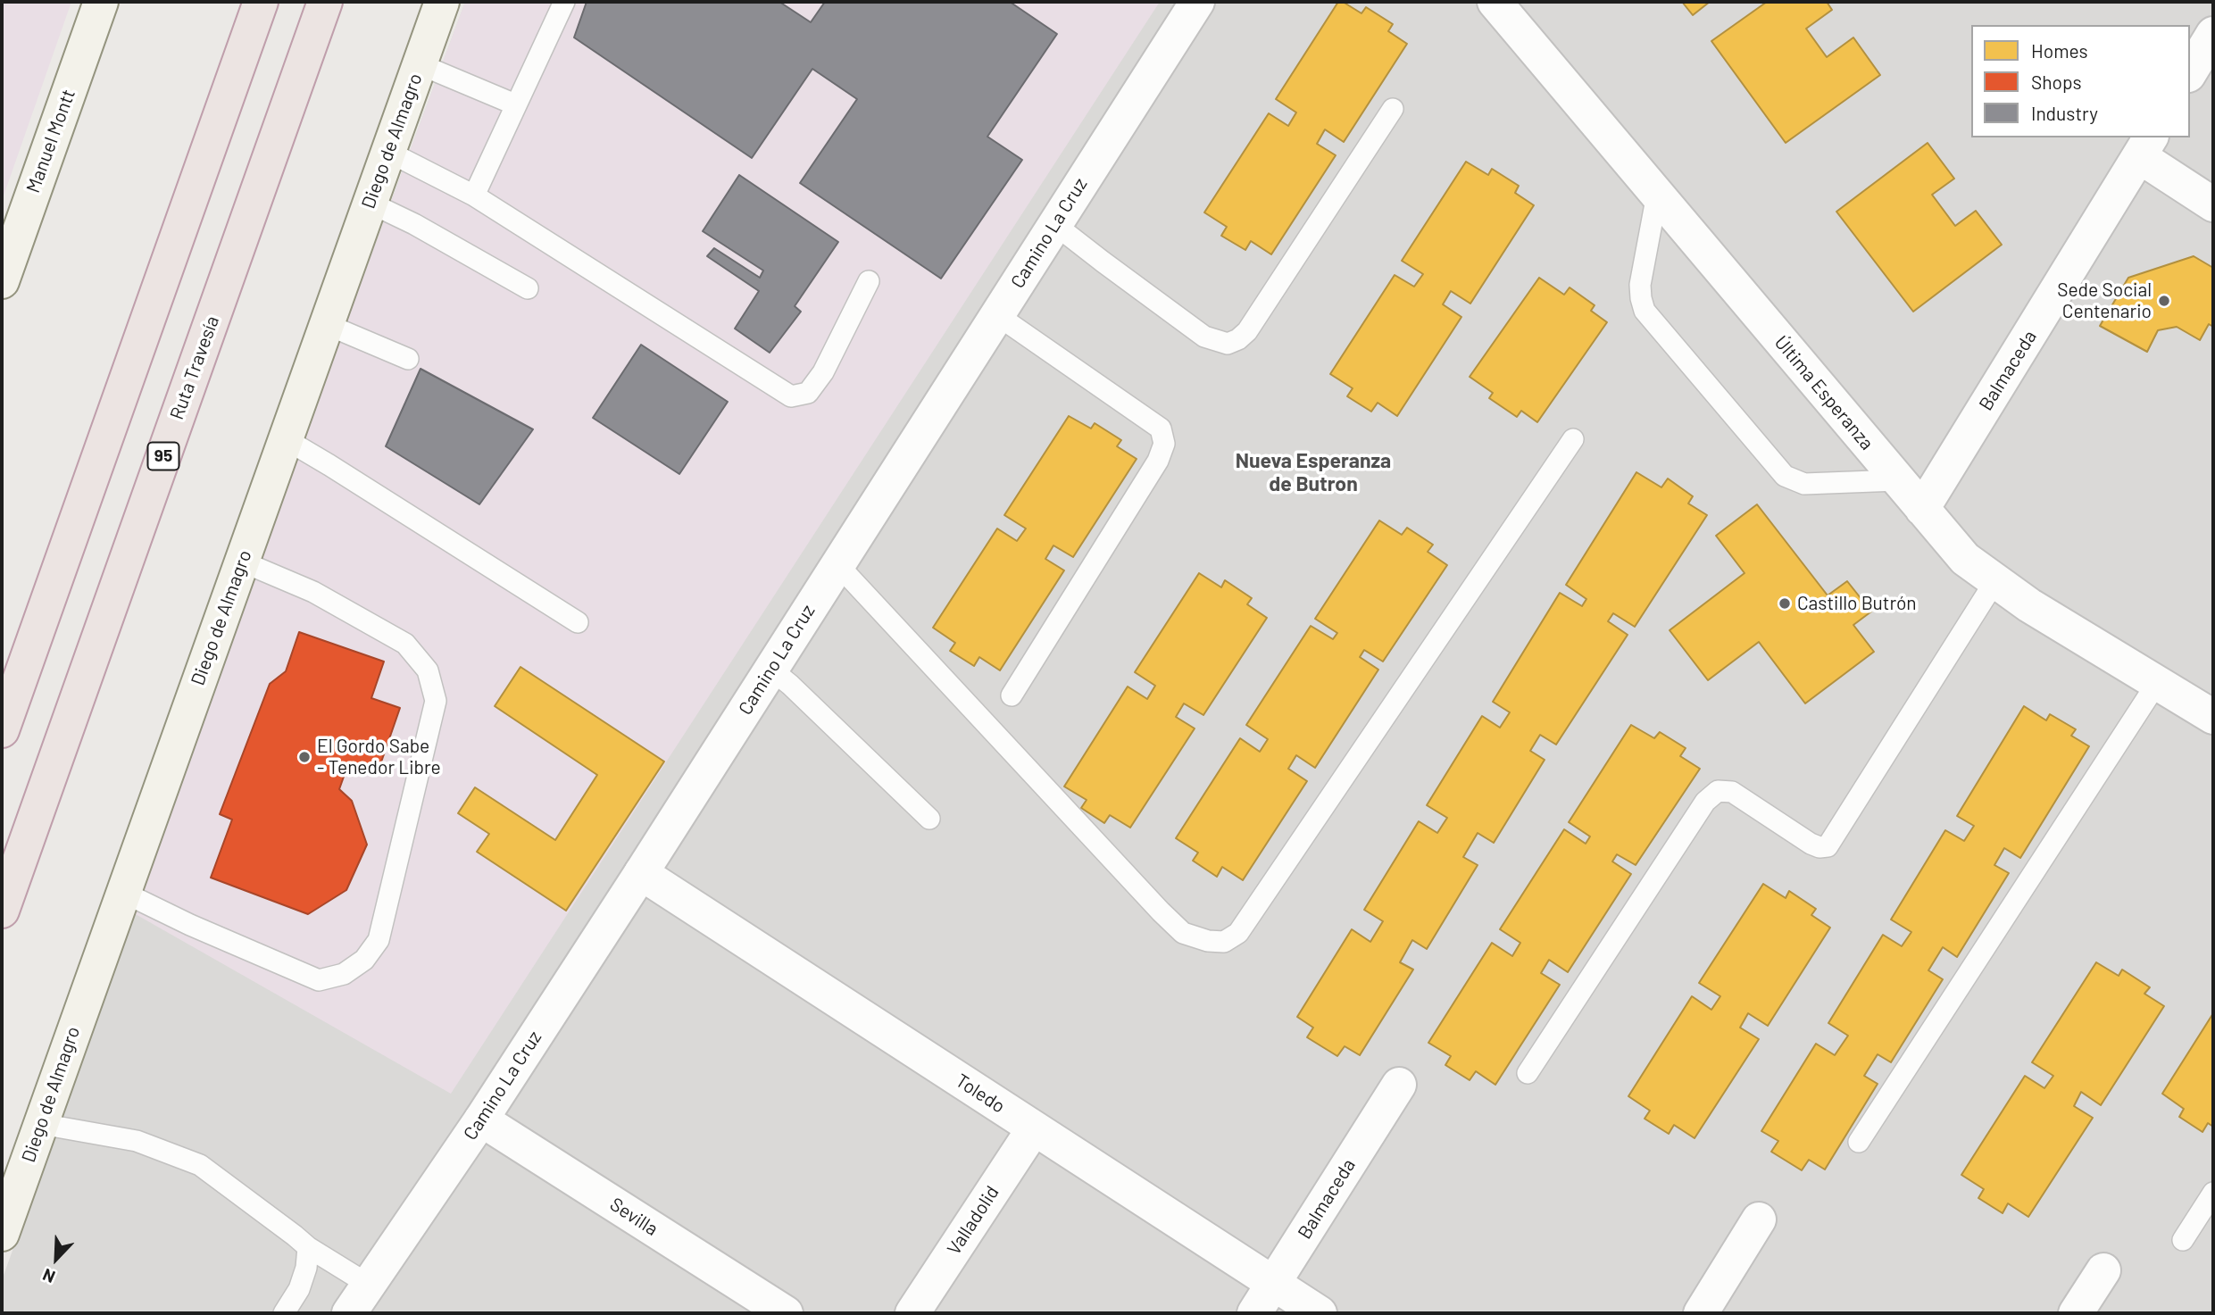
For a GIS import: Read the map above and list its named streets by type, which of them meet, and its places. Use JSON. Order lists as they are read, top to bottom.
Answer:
{
  "streets": {
    "highway": ["Ruta Travesía", "95"],
    "main road": ["Manuel Montt", "Diego de Almagro"],
    "street": [
      "Camino La Cruz",
      "Balmaceda",
      "Última Esperanza",
      "Toledo",
      "Sevilla",
      "Valladolid"
    ]
  },
  "crossings": [
    ["Camino La Cruz", "Toledo"],
    ["Camino La Cruz", "Sevilla"],
    ["Balmaceda", "Última Esperanza"],
    ["Balmaceda", "Toledo"],
    ["Toledo", "Valladolid"]
  ],
  "districts": ["Nueva Esperanza de Butron"],
  "places": ["Sede Social Centenario", "Castillo Butrón", "El Gordo Sabe - Tenedor Libre"],
  "legend": ["Homes", "Shops", "Industry"],
  "north": "bottom left"
}
